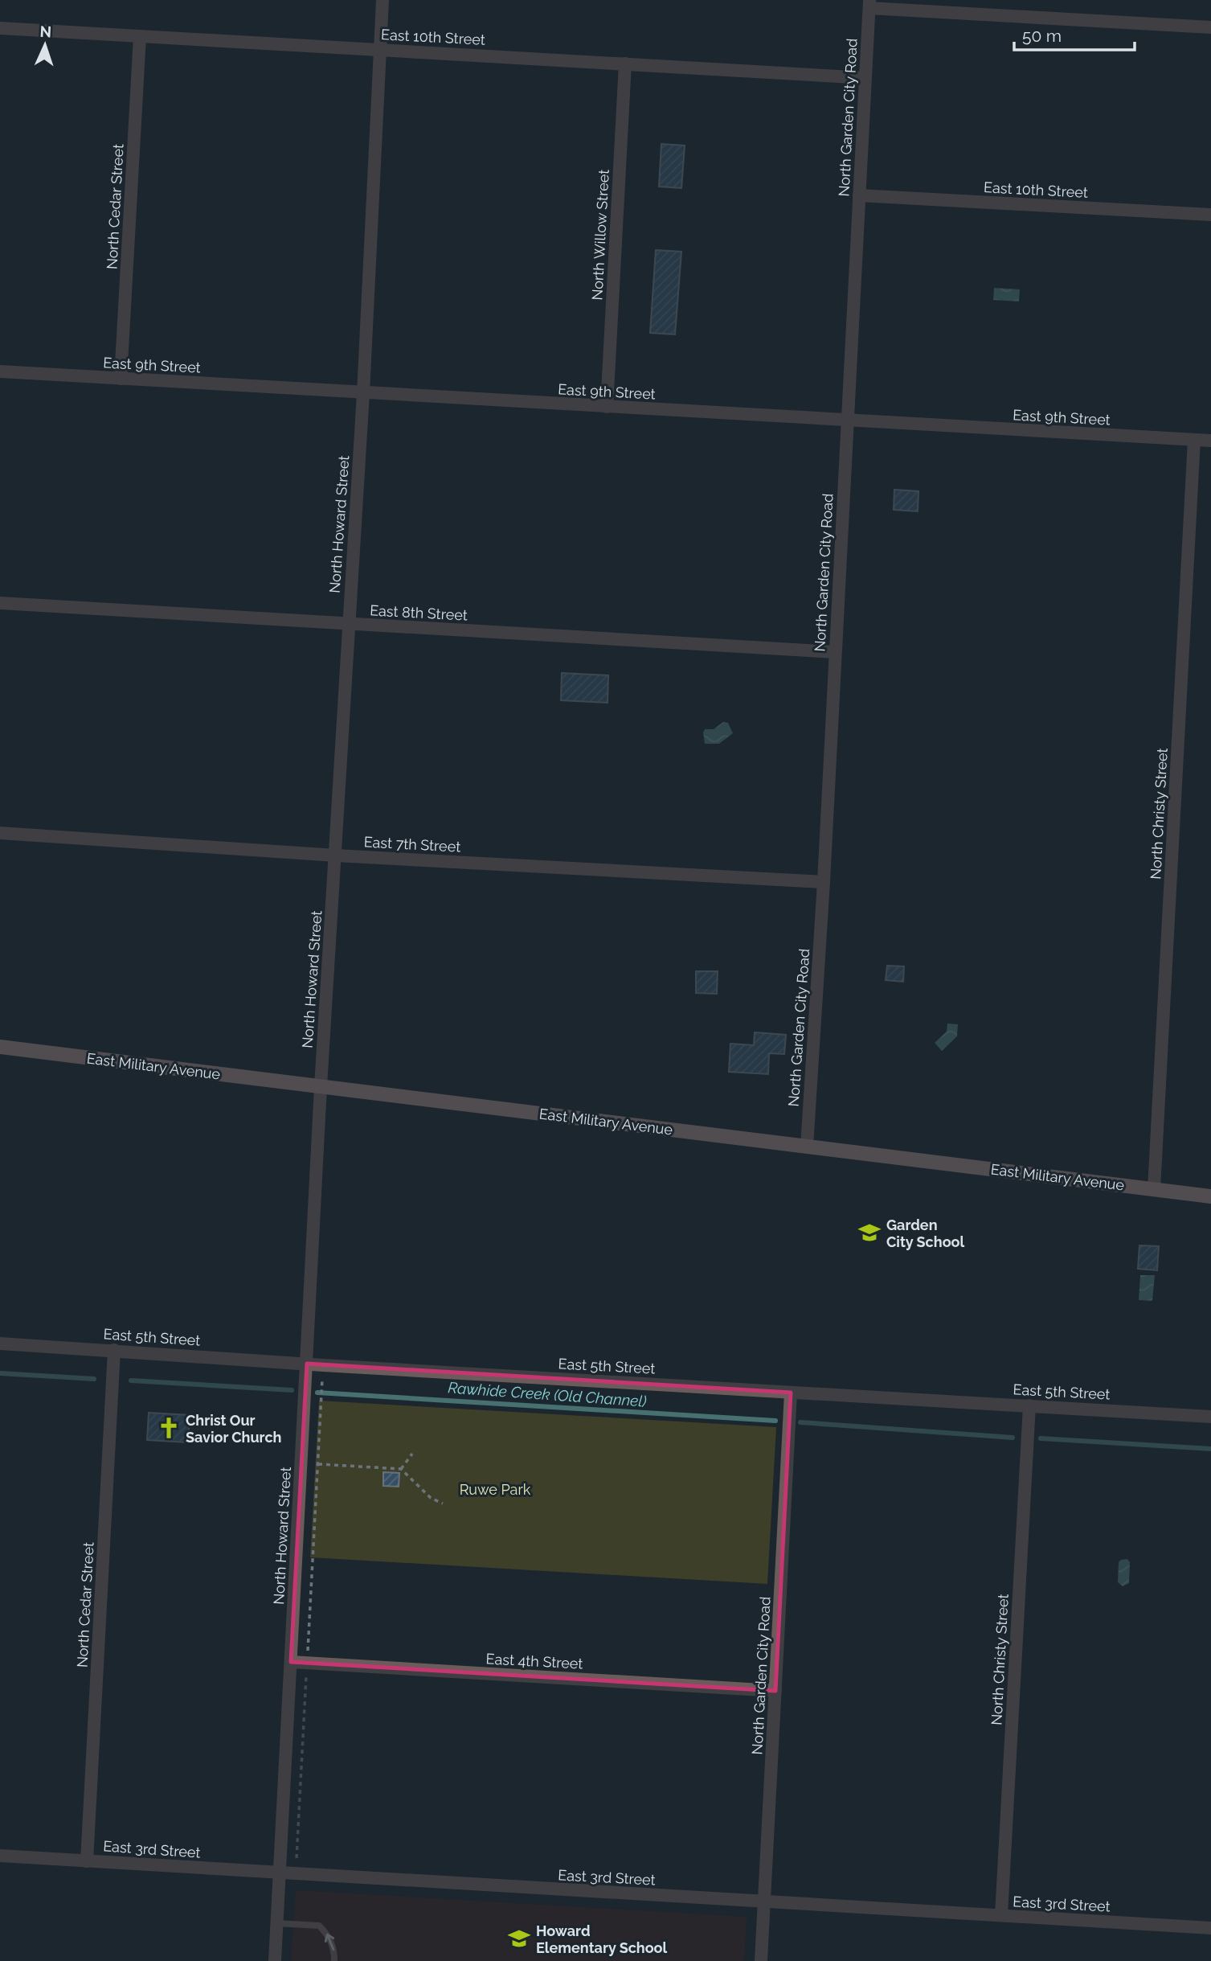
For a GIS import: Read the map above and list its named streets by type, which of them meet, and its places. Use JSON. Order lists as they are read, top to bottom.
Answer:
{
  "streets": {
    "main road": ["East Military Avenue"],
    "street": [
      "East 10th Street",
      "North Garden City Road",
      "North Cedar Street",
      "North Willow Street",
      "East 9th Street",
      "North Howard Street",
      "East 8th Street",
      "North Christy Street",
      "East 7th Street",
      "East 5th Street",
      "East 4th Street",
      "East 3rd Street"
    ]
  },
  "crossings": [
    ["East 10th Street", "North Garden City Road"],
    ["East 10th Street", "North Cedar Street"],
    ["East 10th Street", "North Willow Street"],
    ["East 10th Street", "North Howard Street"],
    ["North Garden City Road", "East 9th Street"],
    ["North Garden City Road", "East 8th Street"],
    ["North Garden City Road", "East 7th Street"],
    ["North Garden City Road", "East Military Avenue"],
    ["North Garden City Road", "East 5th Street"],
    ["North Garden City Road", "East 4th Street"],
    ["North Garden City Road", "East 3rd Street"],
    ["North Cedar Street", "East 9th Street"],
    ["North Cedar Street", "East 5th Street"],
    ["North Cedar Street", "East 3rd Street"],
    ["North Willow Street", "East 9th Street"],
    ["East 9th Street", "North Howard Street"],
    ["East 9th Street", "North Christy Street"],
    ["North Howard Street", "East 8th Street"],
    ["North Howard Street", "East 7th Street"],
    ["North Howard Street", "East Military Avenue"],
    ["North Howard Street", "East 5th Street"],
    ["North Howard Street", "East 4th Street"],
    ["North Howard Street", "East 3rd Street"],
    ["North Christy Street", "East Military Avenue"],
    ["North Christy Street", "East 5th Street"],
    ["North Christy Street", "East 3rd Street"]
  ],
  "water": ["Rawhide Creek (Old Channel)"],
  "parks": ["Ruwe Park"],
  "places": {
    "school or university": ["Garden City School", "Howard Elementary School"],
    "church": ["Christ Our Savior Church"]
  },
  "scale_bar": "50 m",
  "north": "top"
}
